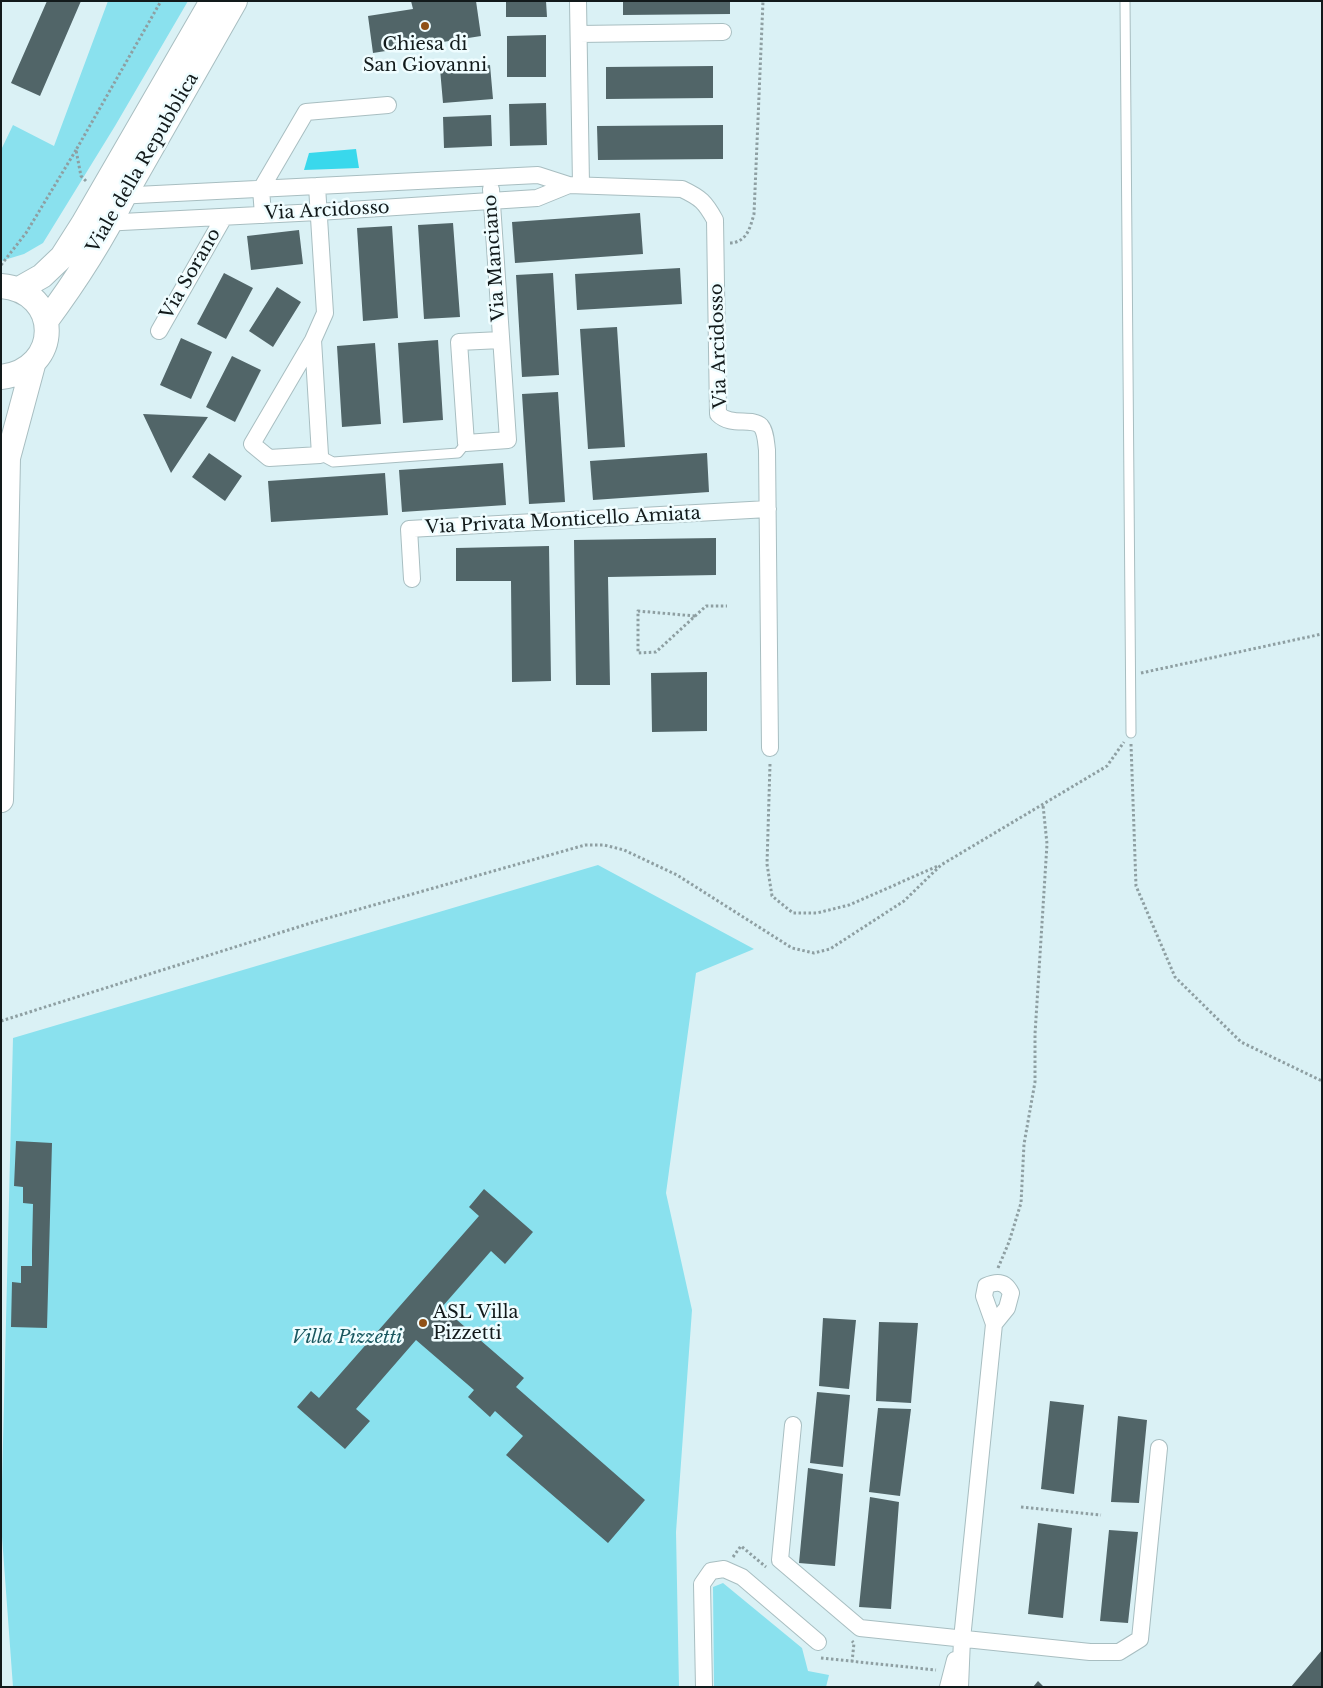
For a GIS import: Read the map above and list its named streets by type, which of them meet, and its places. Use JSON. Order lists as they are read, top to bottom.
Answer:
{
  "streets": {
    "main road": ["Viale della Repubblica"],
    "street": [
      "Via Arcidosso",
      "Via Manciano",
      "Via Sorano",
      "Via Privata Monticello Amiata"
    ]
  },
  "crossings": [
    ["Viale della Repubblica", "Via Arcidosso"],
    ["Via Arcidosso", "Via Manciano"],
    ["Via Arcidosso", "Via Sorano"],
    ["Via Arcidosso", "Via Privata Monticello Amiata"]
  ],
  "parks": ["Villa Pizzetti"],
  "places": ["Chiesa di San Giovanni", "ASL Villa Pizzetti"]
}
